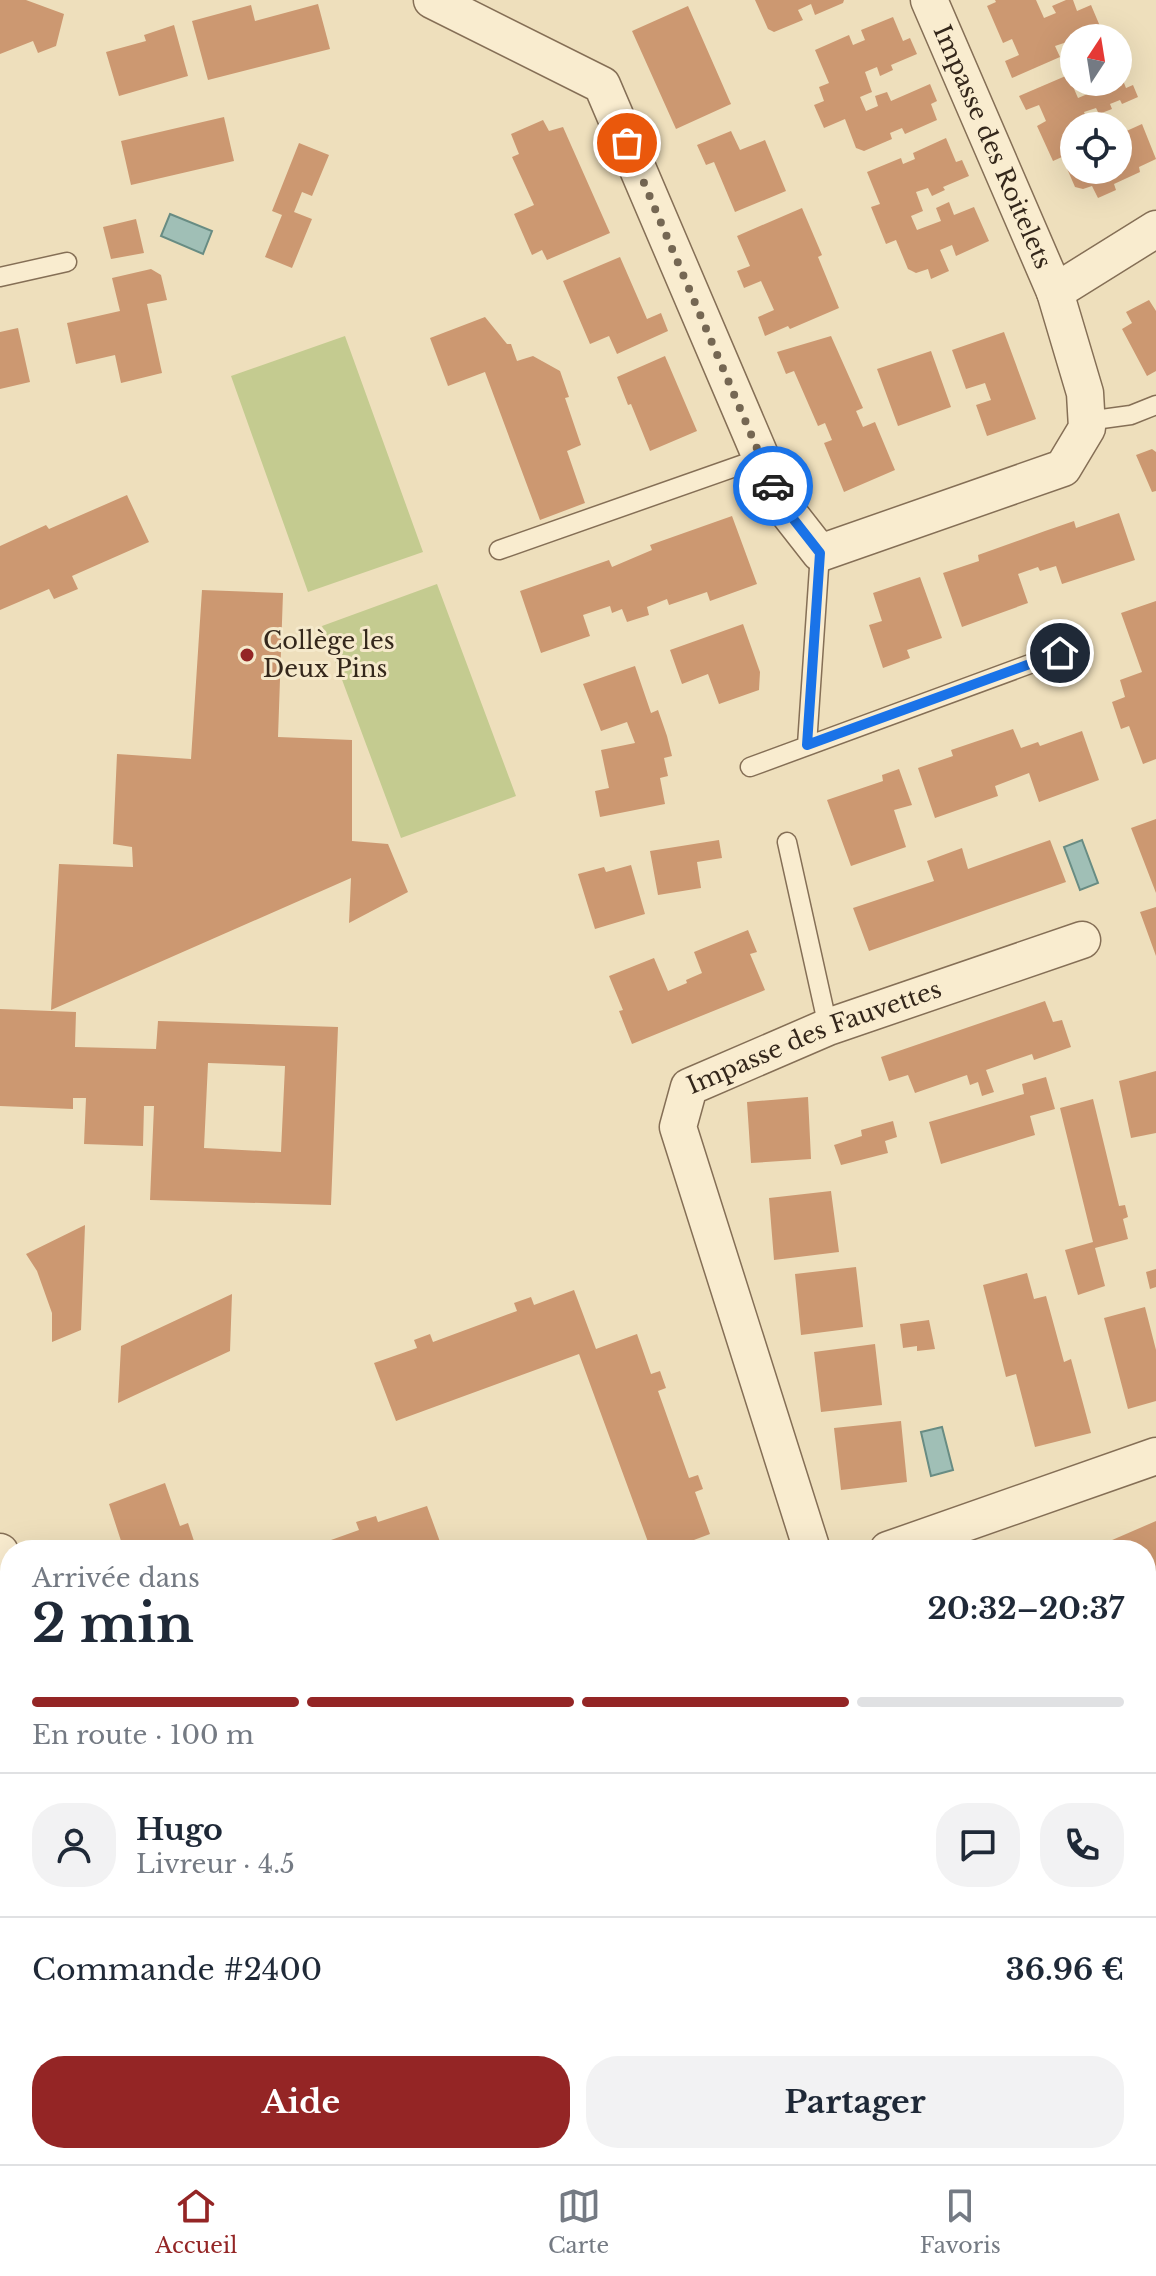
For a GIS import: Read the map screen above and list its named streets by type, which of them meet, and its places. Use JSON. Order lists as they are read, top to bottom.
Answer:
{
  "streets": {
    "street": ["Impasse des Roitelets", "Impasse des Fauvettes"]
  },
  "places": ["Collège les Deux Pins"],
  "north": "top",
  "page": {
    "heading": ["2 min", "Arrivée dans", "20:32–20:37"],
    "panel": [
      "Hugo",
      "Livreur · 4.5",
      "Commande #2400",
      "36.96 €"
    ],
    "bar": "En route · 100 m",
    "buttons": ["Aide", "Partager"],
    "tabs": ["Accueil", "Carte", "Favoris"]
  }
}
